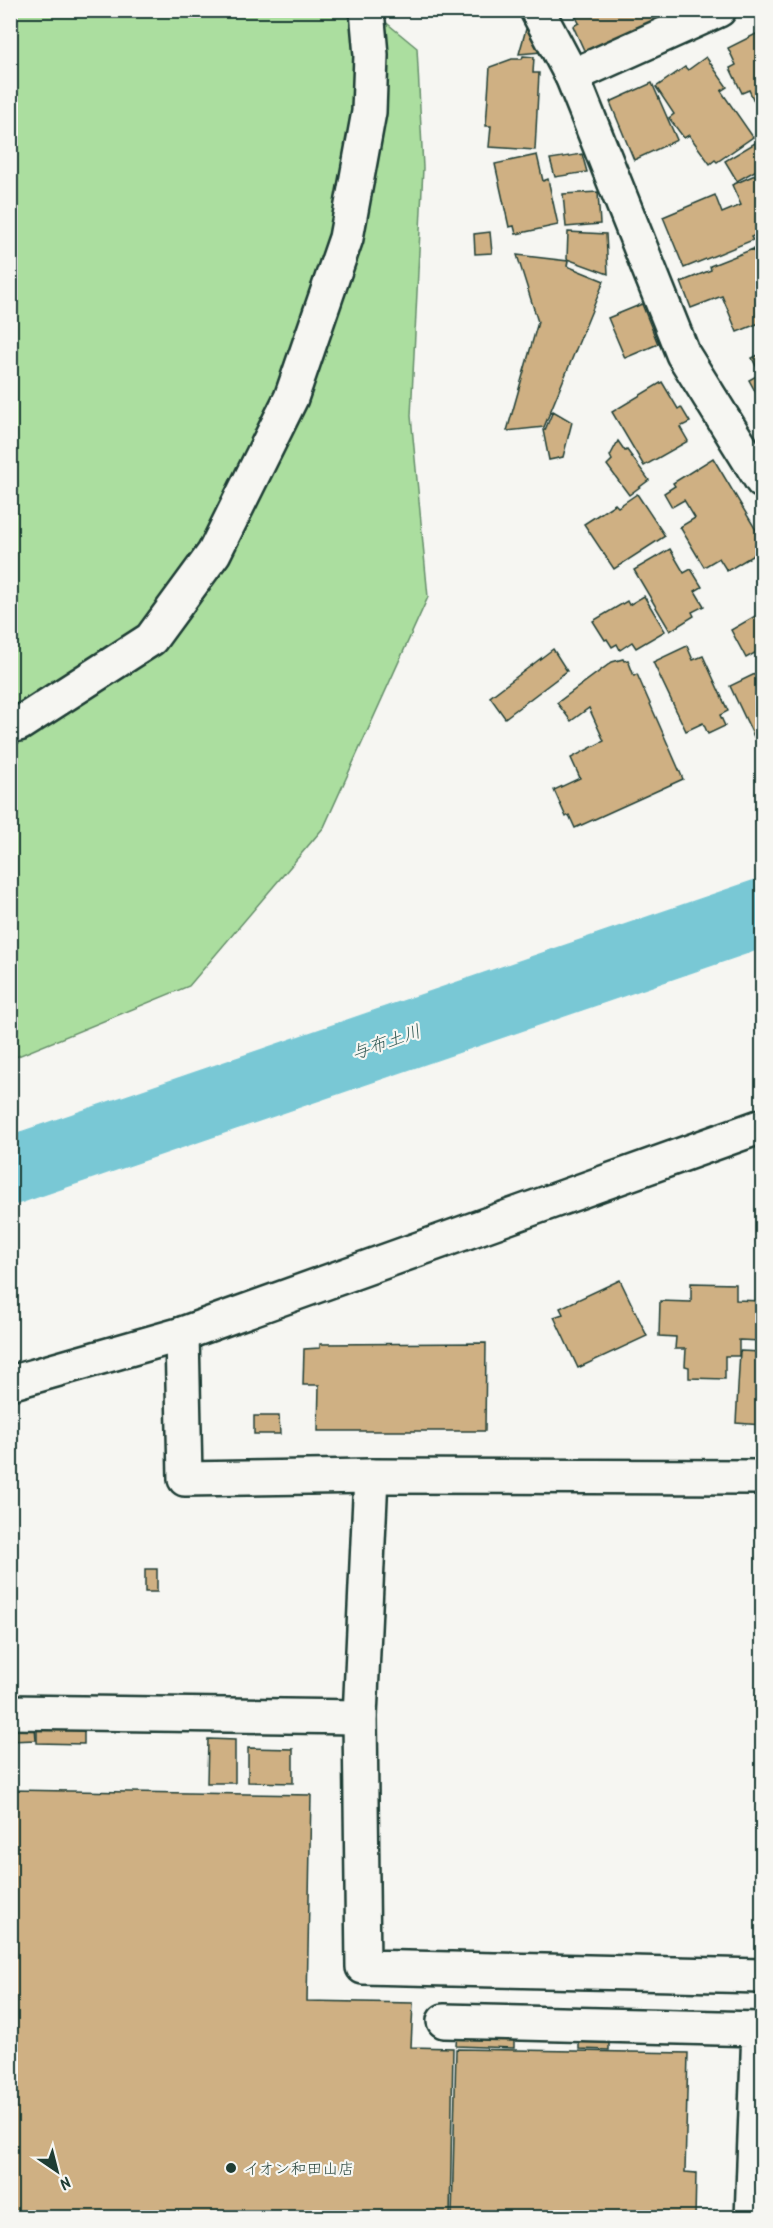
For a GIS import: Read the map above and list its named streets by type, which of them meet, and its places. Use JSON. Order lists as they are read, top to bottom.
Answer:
{
  "water": ["与布土川"],
  "places": ["イオン和田山店"],
  "north": "bottom right"
}
